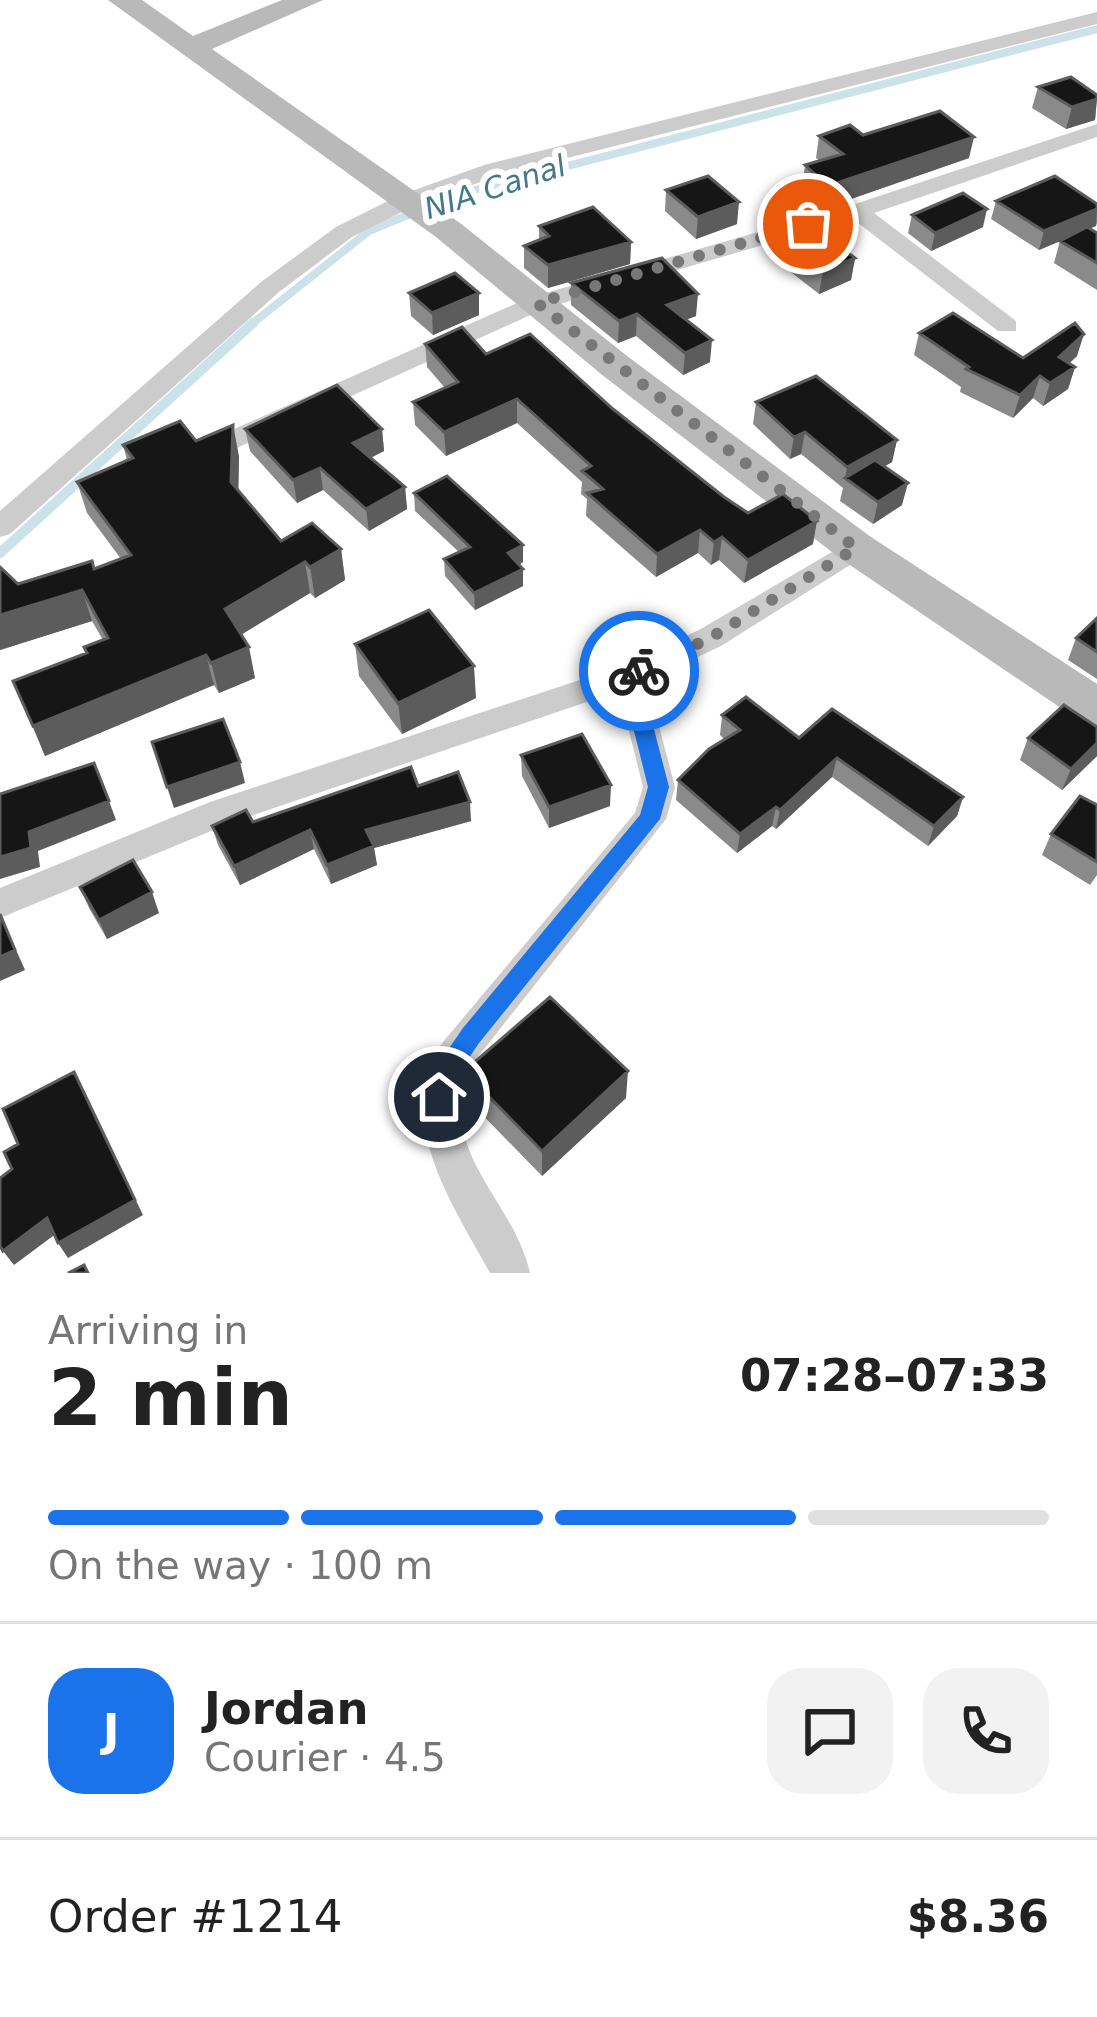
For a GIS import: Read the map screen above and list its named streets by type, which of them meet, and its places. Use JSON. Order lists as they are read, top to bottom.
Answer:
{
  "water": ["NIA Canal"],
  "page": {
    "heading": ["2 min", "Arriving in", "07:28–07:33"],
    "panel": [
      "Jordan",
      "Courier · 4.5",
      "Order #1214",
      "$8.36"
    ],
    "bar": "On the way · 100 m",
    "round": "J"
  }
}
